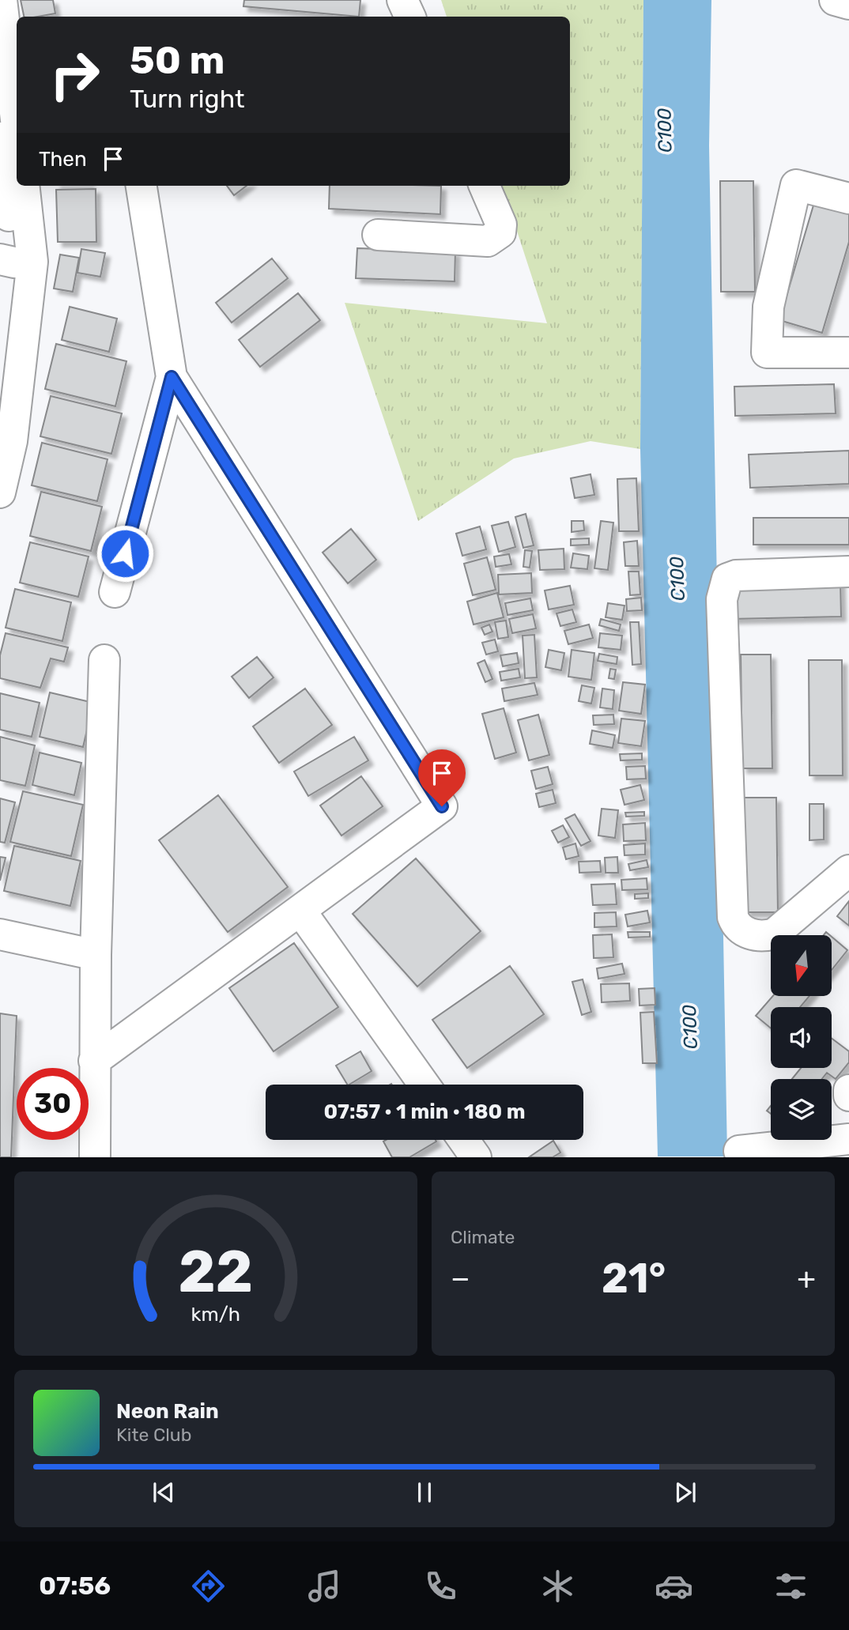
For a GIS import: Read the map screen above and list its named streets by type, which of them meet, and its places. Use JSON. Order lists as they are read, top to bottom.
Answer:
{
  "water": ["C100"],
  "north": "bottom",
  "page": {
    "turn": ["50 m", "Turn right"],
    "then": "Then",
    "limit": "30",
    "trip": "07:57 · 1 min · 180 m",
    "tile": "Climate",
    "heat": ["−", "21°", "+"],
    "song": ["Neon Rain", "Kite Club"],
    "tabs": "07:56",
    "gauge": ["22", "km/h"]
  }
}
